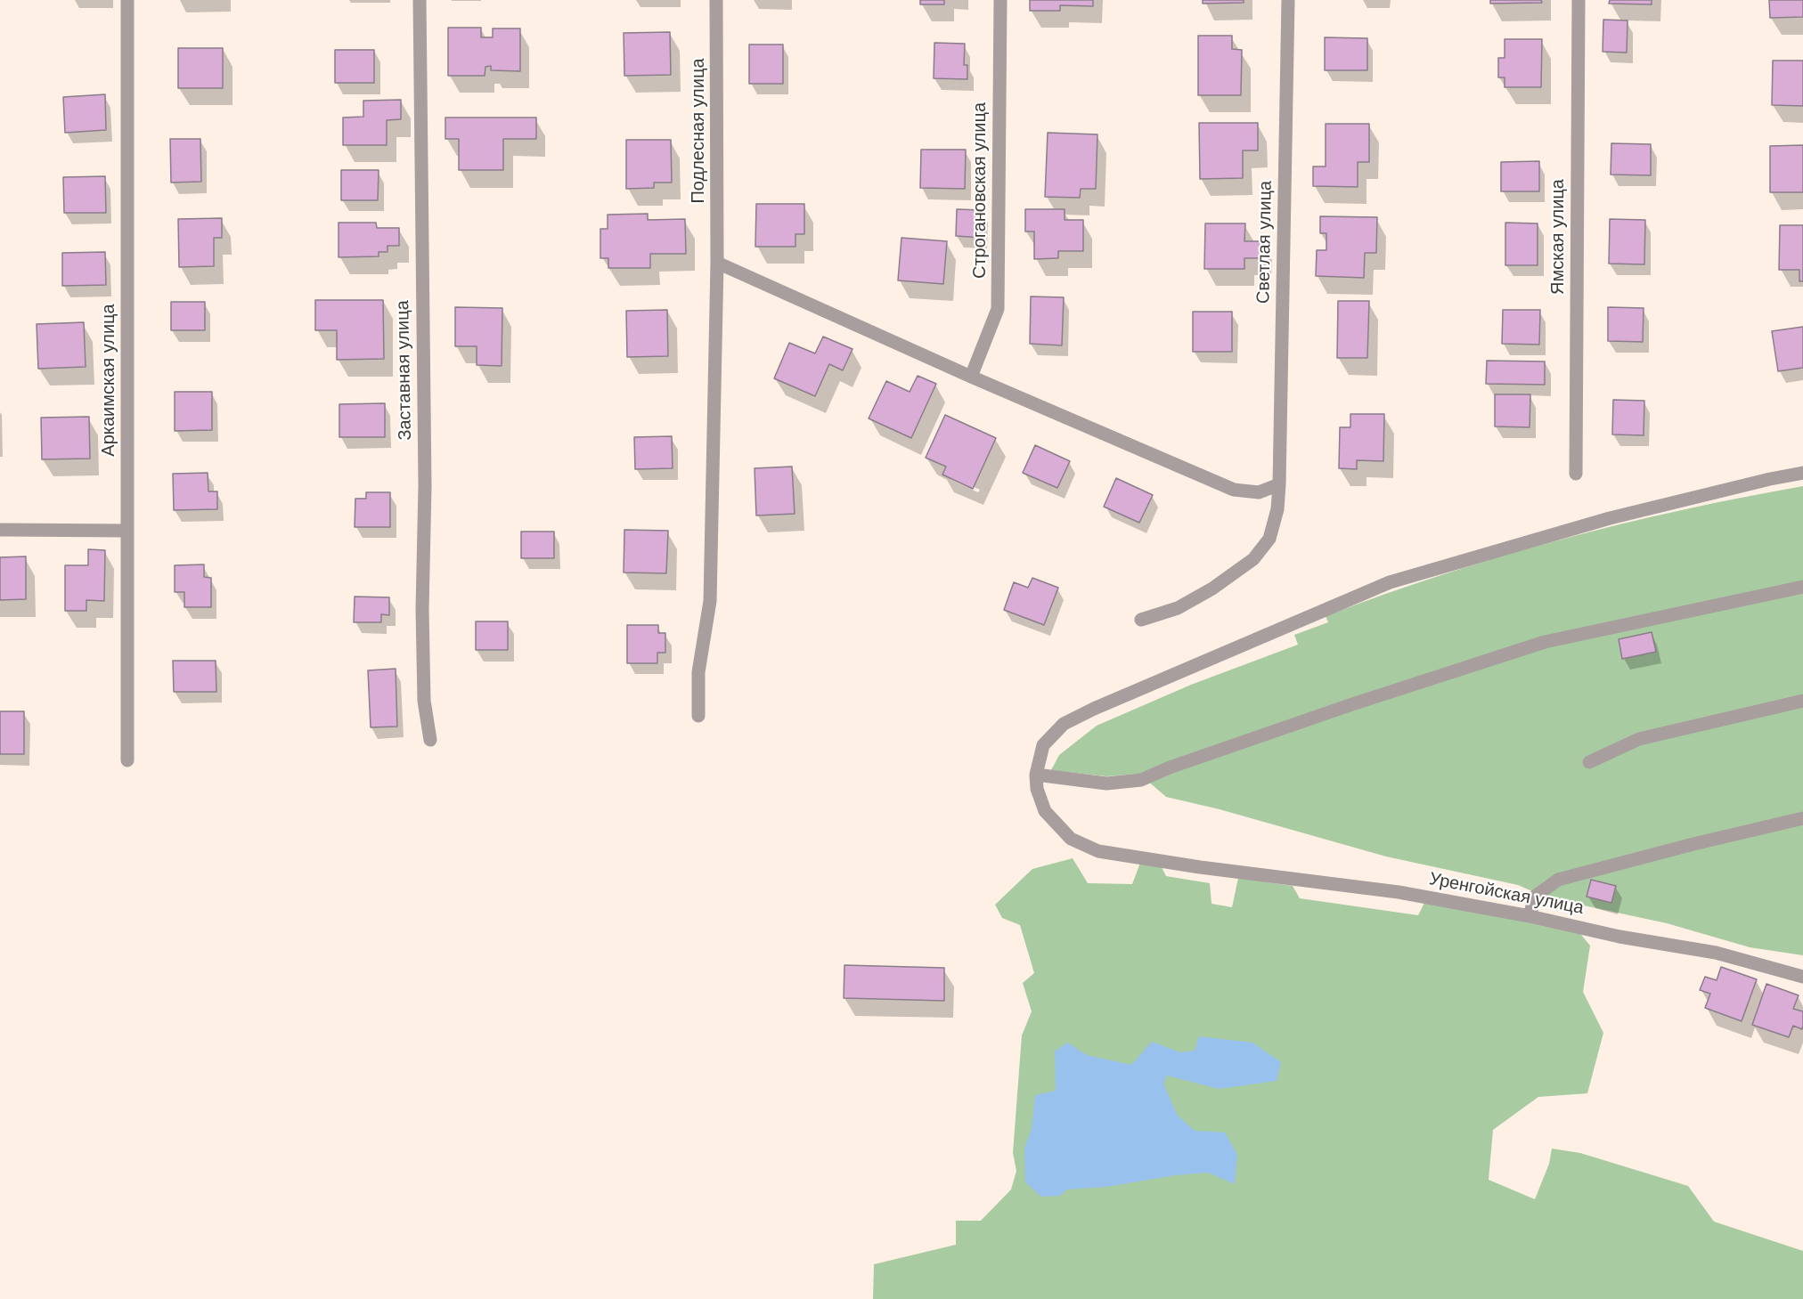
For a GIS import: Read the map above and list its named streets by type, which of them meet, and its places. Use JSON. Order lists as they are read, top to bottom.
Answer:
{
  "streets": {
    "street": [
      "Подлесная улица",
      "Строгановская улица",
      "Ямская улица",
      "Светлая улица",
      "Заставная улица",
      "Аркаимская улица",
      "Уренгойская улица"
    ]
  }
}
